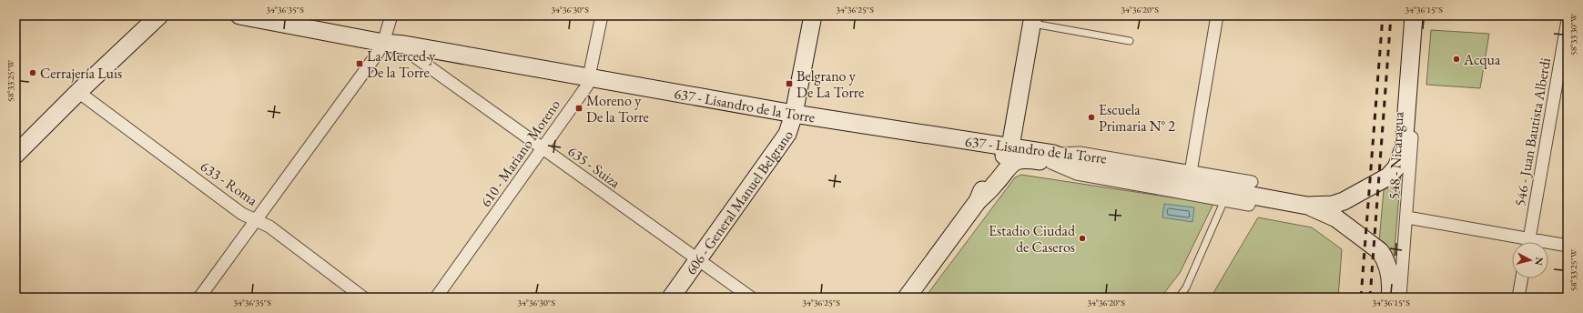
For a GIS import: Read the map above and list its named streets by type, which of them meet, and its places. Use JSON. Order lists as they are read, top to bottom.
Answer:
{
  "streets": {
    "street": [
      "637 - Lisandro de la Torre",
      "546 - Juan Bautista Alberdi",
      "610 - Mariano Moreno",
      "548 - Nicaragua",
      "635 - Suiza",
      "633 - Roma",
      "606 - General Manuel Belgrano"
    ]
  },
  "crossings": [
    ["637 - Lisandro de la Torre", "610 - Mariano Moreno"],
    ["637 - Lisandro de la Torre", "635 - Suiza"],
    ["637 - Lisandro de la Torre", "606 - General Manuel Belgrano"],
    ["610 - Mariano Moreno", "635 - Suiza"],
    ["635 - Suiza", "606 - General Manuel Belgrano"]
  ],
  "places": {
    "other": [
      "Acqua",
      "Cerrajería Luis",
      "Escuela Primaria N° 2",
      "Estadio Ciudad de Caseros"
    ],
    "transit": ["La Merced y De la Torre", "Belgrano y De La Torre", "Moreno y De la Torre"]
  },
  "north": "right",
  "coordinates": [
    "34°36'35\"S",
    "34°36'30\"S",
    "34°36'25\"S",
    "34°36'20\"S",
    "34°36'15\"S",
    "58°33'30\"W",
    "58°33'25\"W"
  ]
}
